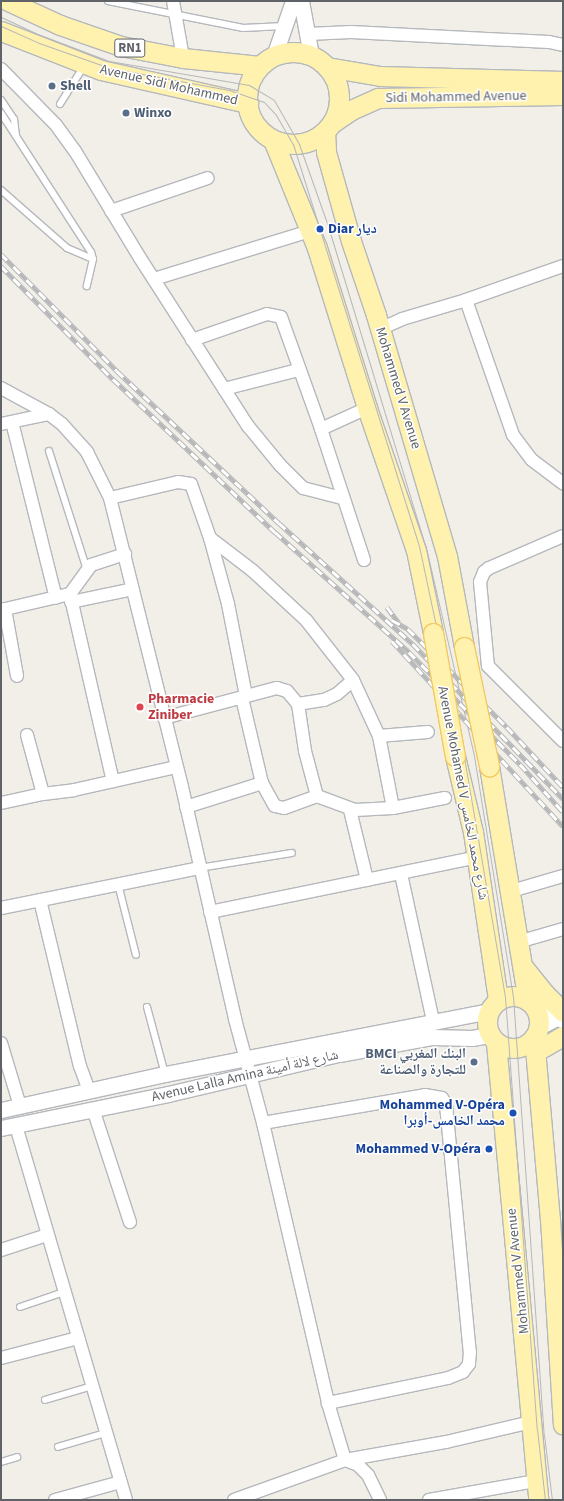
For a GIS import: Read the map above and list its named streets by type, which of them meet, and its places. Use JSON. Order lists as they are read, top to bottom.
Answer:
{
  "streets": {
    "main road": [
      "RN1",
      "Avenue Sidi Mohammed",
      "Sidi Mohammed Avenue",
      "Mohammed V Avenue",
      "Avenue Mohamed V شارع محمد الخامس"
    ],
    "street": ["Avenue Lalla Amina شارع لالة أمينة"]
  },
  "crossings": [
    ["RN1", "Avenue Sidi Mohammed"],
    ["RN1", "Sidi Mohammed Avenue"],
    ["RN1", "Mohammed V Avenue"],
    ["Avenue Sidi Mohammed", "Sidi Mohammed Avenue"],
    ["Avenue Sidi Mohammed", "Mohammed V Avenue"],
    ["Sidi Mohammed Avenue", "Mohammed V Avenue"],
    ["Mohammed V Avenue", "Avenue Mohamed V شارع محمد الخامس"],
    ["Mohammed V Avenue", "Avenue Lalla Amina شارع لالة أمينة"],
    ["Avenue Mohamed V شارع محمد الخامس", "Avenue Lalla Amina شارع لالة أمينة"]
  ],
  "places": [
    "Shell",
    "Winxo",
    "Diar ديار",
    "Pharmacie Ziniber",
    "BMCI البنك المغربي للتجارة والصناعة",
    "Mohammed V-Opéra محمد الخامس-أوبرا",
    "Mohammed V-Opéra"
  ]
}
